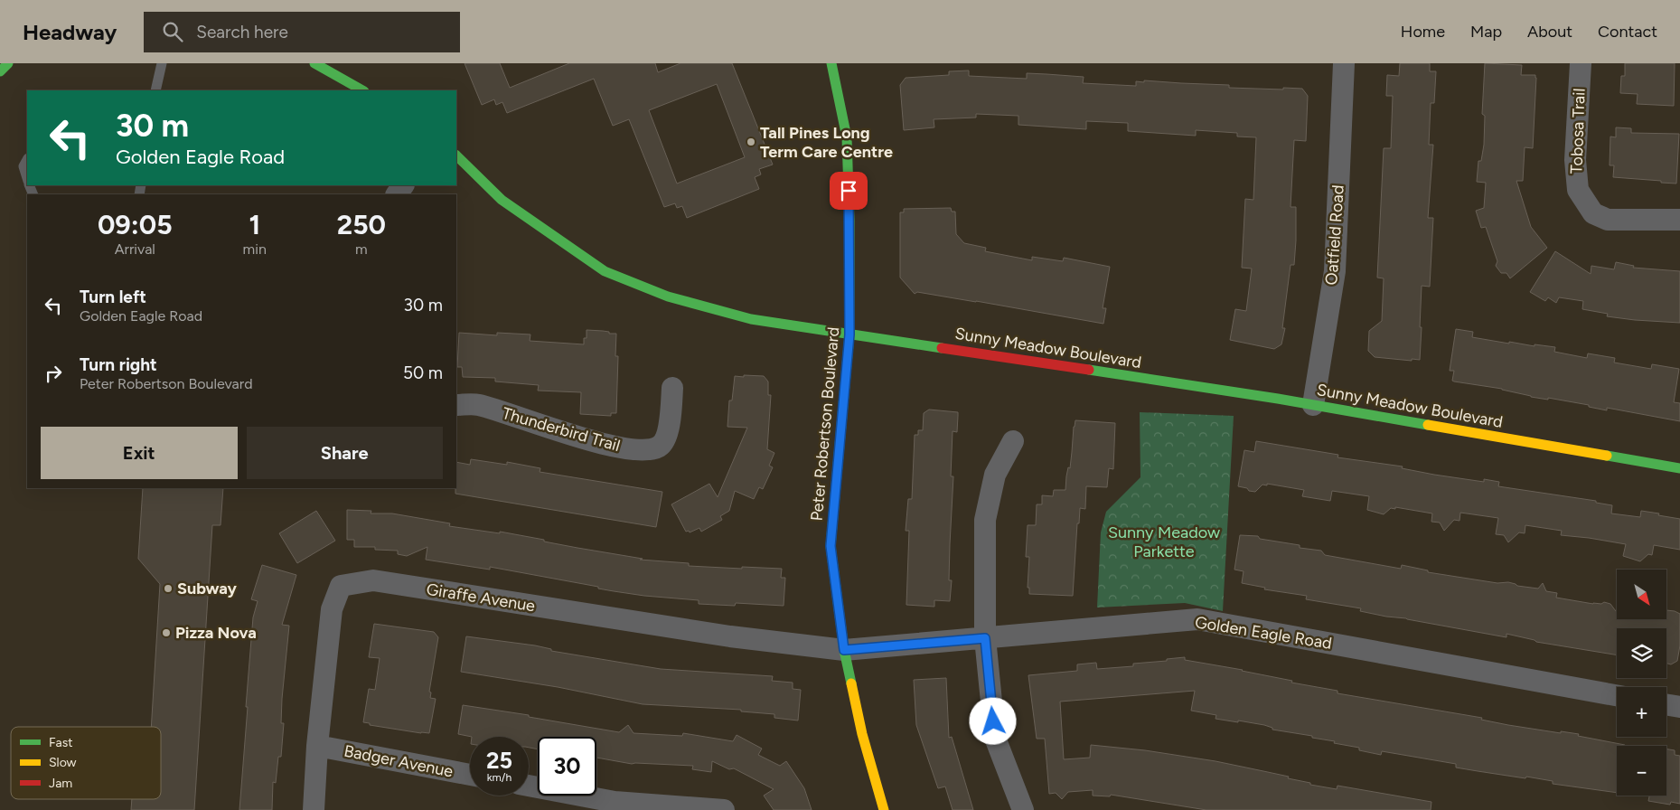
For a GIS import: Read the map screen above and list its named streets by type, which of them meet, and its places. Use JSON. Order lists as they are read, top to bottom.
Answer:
{
  "streets": {
    "street": [
      "Tobosa Trail",
      "Oatfield Road",
      "Sunny Meadow Boulevard",
      "Peter Robertson Boulevard",
      "Thunderbird Trail",
      "Giraffe Avenue",
      "Golden Eagle Road",
      "Badger Avenue"
    ]
  },
  "crossings": [
    ["Oatfield Road", "Sunny Meadow Boulevard"],
    ["Sunny Meadow Boulevard", "Peter Robertson Boulevard"],
    ["Peter Robertson Boulevard", "Giraffe Avenue"],
    ["Peter Robertson Boulevard", "Golden Eagle Road"],
    ["Giraffe Avenue", "Golden Eagle Road"],
    ["Giraffe Avenue", "Badger Avenue"]
  ],
  "parks": ["Sunny Meadow Parkette"],
  "places": ["Tall Pines Long Term Care Centre", "Subway", "Pizza Nova"],
  "legend": ["Fast", "Slow", "Jam"],
  "north": "bottom right",
  "page": {
    "header": "Headway",
    "search": "Search here",
    "nav": [
      "Home",
      "Map",
      "About",
      "Contact"
    ],
    "turn": ["30 m", "Golden Eagle Road"],
    "eta": [
      "09:05",
      "Arrival",
      "1",
      "min",
      "250",
      "m"
    ],
    "list": [
      {
        "name": "Turn left",
        "note": "Golden Eagle Road",
        "value": "30 m"
      },
      {
        "name": "Turn right",
        "note": "Peter Robertson Boulevard",
        "value": "50 m"
      }
    ],
    "buttons": ["Exit", "Share"],
    "map_buttons": ["+", "−"],
    "speed": "25 km/h",
    "limit": "30"
  }
}
